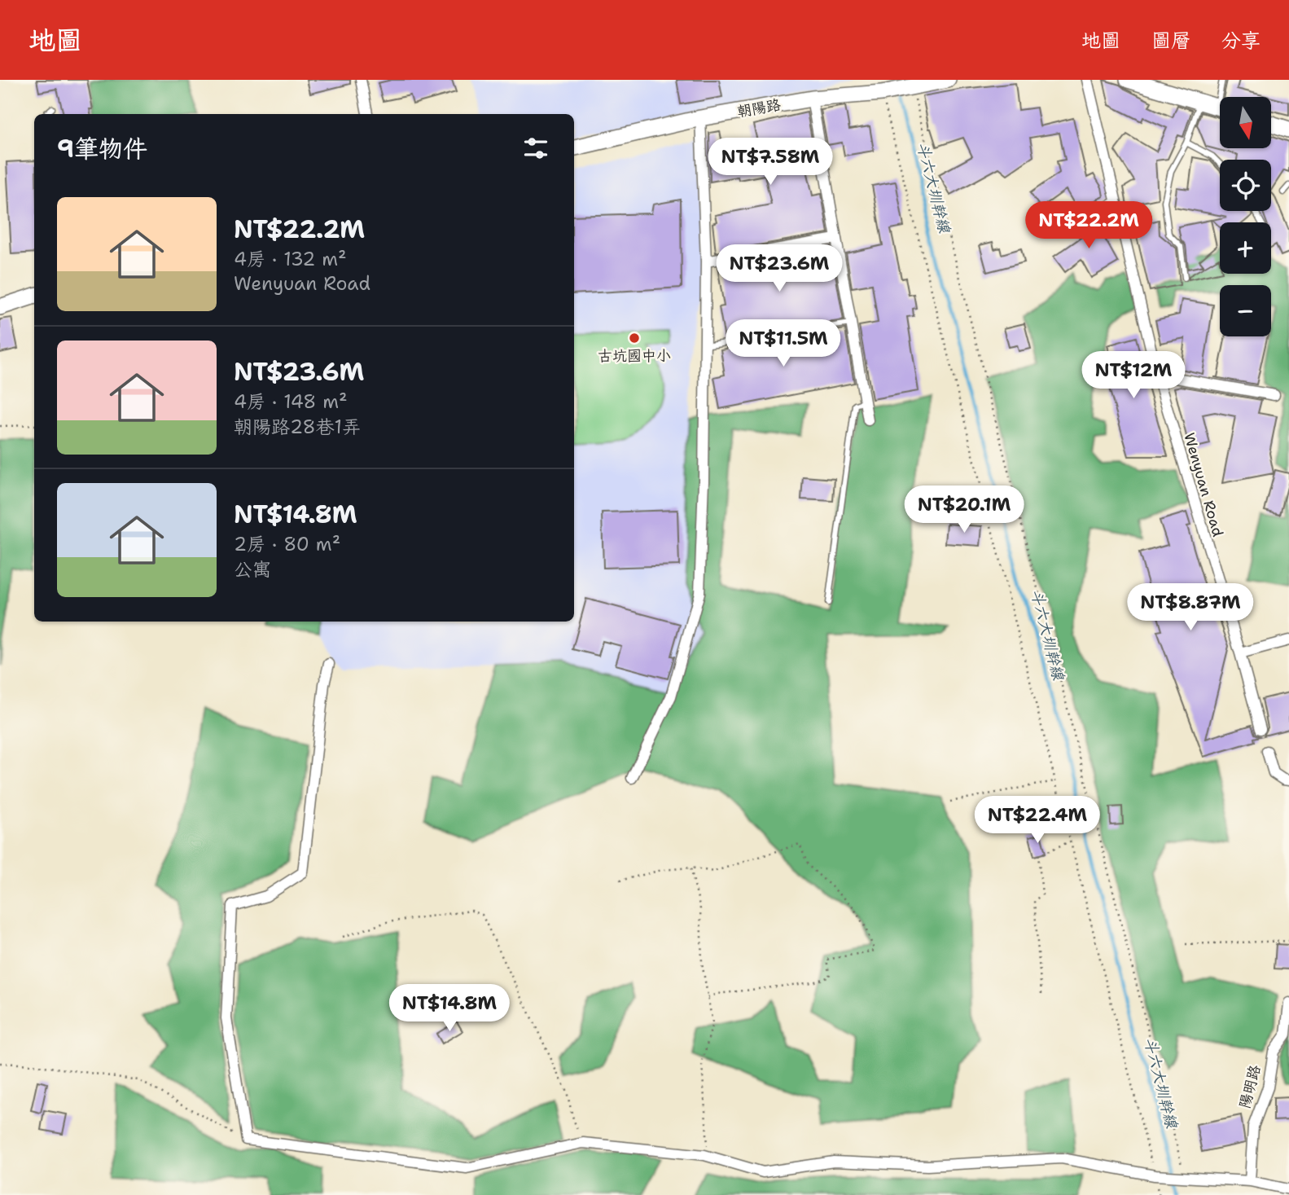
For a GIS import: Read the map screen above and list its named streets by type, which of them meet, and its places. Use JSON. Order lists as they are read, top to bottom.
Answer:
{
  "streets": {
    "main road": ["朝陽路"],
    "street": ["Wenyuan Road", "陽明路"]
  },
  "water": ["斗六大圳幹線"],
  "places": ["古坑國中小"],
  "north": "bottom",
  "page": {
    "header": "地圖",
    "nav": ["地圖", "圖層", "分享"],
    "map_buttons": ["+", "−"],
    "heading": "9筆物件",
    "price": [
      "NT$7.58M",
      "NT$22.2M",
      "NT$23.6M",
      "NT$11.5M",
      "NT$12M",
      "NT$20.1M",
      "NT$8.87M",
      "NT$22.4M",
      "NT$14.8M"
    ],
    "list": [
      {
        "name": "NT$22.2M",
        "note": "4房 · 132 m² · Wenyuan Road"
      },
      {
        "name": "NT$23.6M",
        "note": "4房 · 148 m² · 朝陽路28巷1弄"
      },
      {
        "name": "NT$14.8M",
        "note": "2房 · 80 m² · 公寓"
      }
    ]
  }
}
